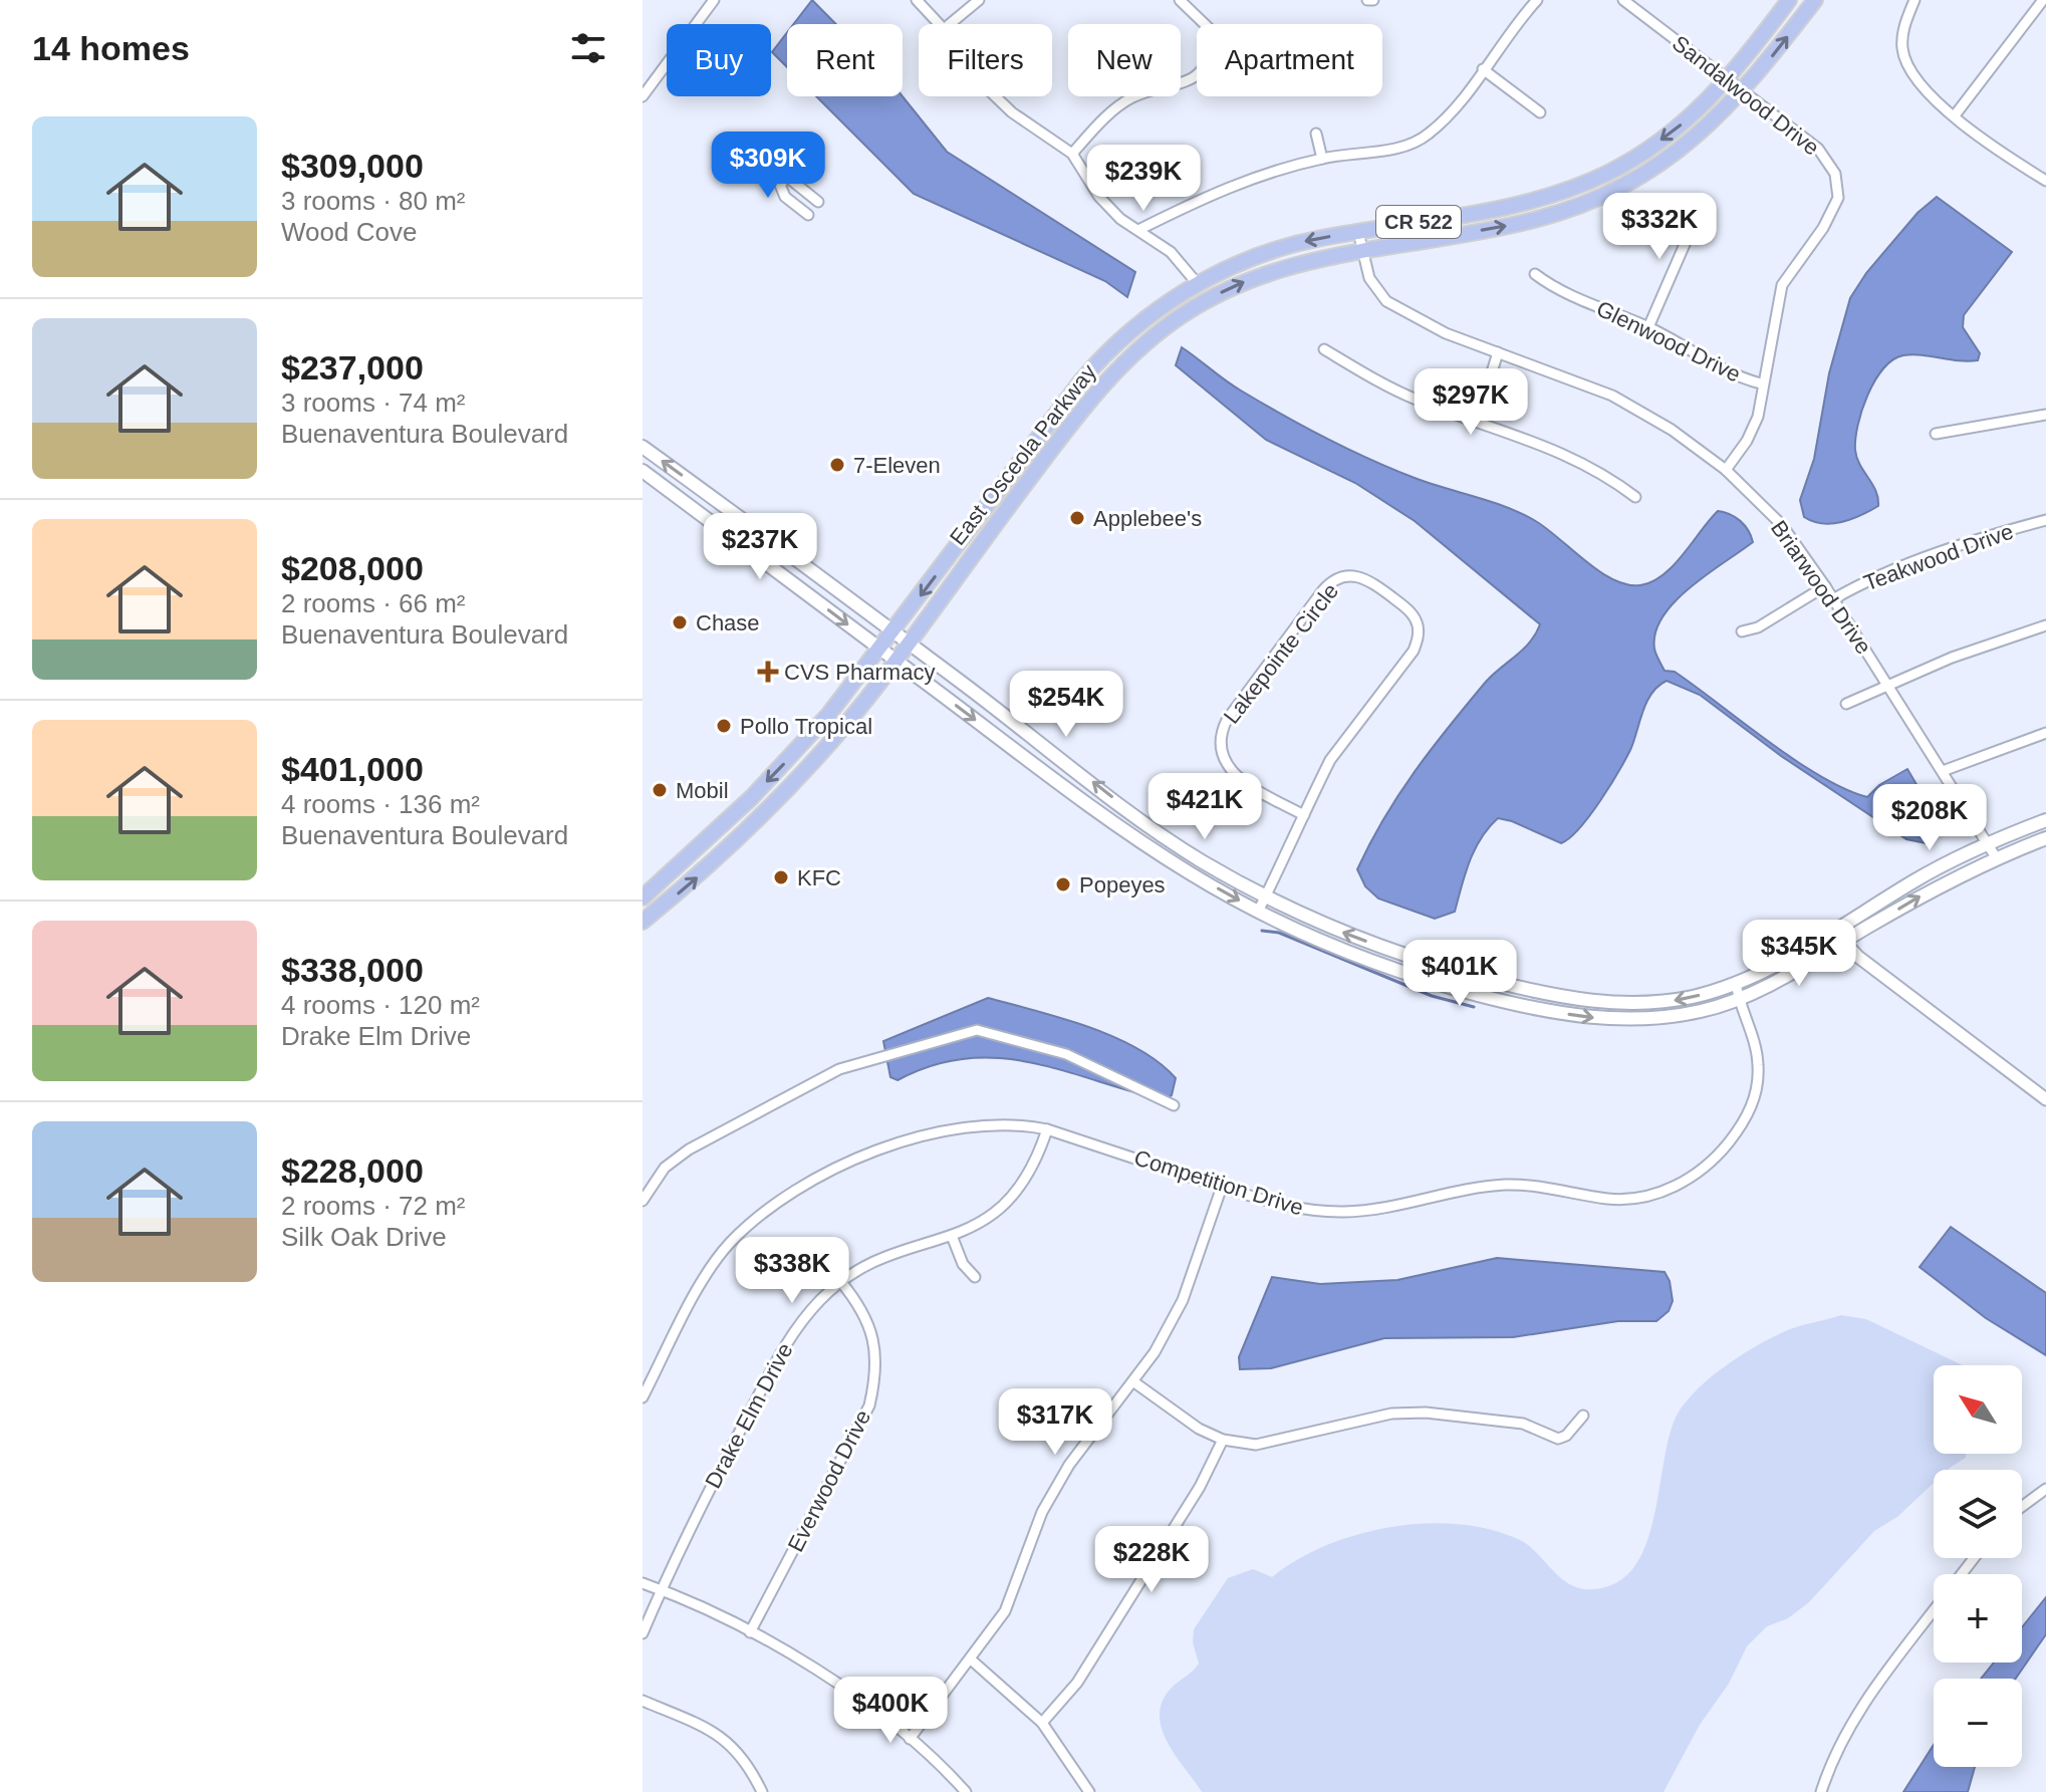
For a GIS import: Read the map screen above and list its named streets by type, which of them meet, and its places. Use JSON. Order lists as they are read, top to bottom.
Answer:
{
  "streets": {
    "main road": ["CR 522", "East Osceola Parkway"],
    "street": [
      "Sandalwood Drive",
      "Glenwood Drive",
      "Teakwood Drive",
      "Briarwood Drive",
      "Lakepointe Circle",
      "Competition Drive",
      "Drake Elm Drive",
      "Everwood Drive"
    ]
  },
  "crossings": [
    ["Sandalwood Drive", "Glenwood Drive"],
    ["Sandalwood Drive", "East Osceola Parkway"],
    ["Sandalwood Drive", "Briarwood Drive"],
    ["East Osceola Parkway", "Briarwood Drive"],
    ["Teakwood Drive", "Briarwood Drive"],
    ["Competition Drive", "Drake Elm Drive"],
    ["Drake Elm Drive", "Everwood Drive"]
  ],
  "places": {
    "other": [
      "7-Eleven",
      "Applebee's",
      "Chase",
      "Pollo Tropical",
      "Mobil",
      "KFC",
      "Popeyes"
    ],
    "health": ["CVS Pharmacy"]
  },
  "north": "top left",
  "page": {
    "heading": "14 homes",
    "chip": [
      "Buy",
      "Rent",
      "Filters",
      "New",
      "Apartment"
    ],
    "list": [
      {
        "name": "$309,000",
        "note": "3 rooms · 80 m² · Wood Cove"
      },
      {
        "name": "$237,000",
        "note": "3 rooms · 74 m² · Buenaventura Boulevard"
      },
      {
        "name": "$208,000",
        "note": "2 rooms · 66 m² · Buenaventura Boulevard"
      },
      {
        "name": "$401,000",
        "note": "4 rooms · 136 m² · Buenaventura Boulevard"
      },
      {
        "name": "$338,000",
        "note": "4 rooms · 120 m² · Drake Elm Drive"
      },
      {
        "name": "$228,000",
        "note": "2 rooms · 72 m² · Silk Oak Drive"
      }
    ],
    "price": [
      "$309K",
      "$239K",
      "$332K",
      "$297K",
      "$237K",
      "$254K",
      "$421K",
      "$208K",
      "$345K",
      "$401K",
      "$338K",
      "$317K",
      "$228K",
      "$400K"
    ],
    "map_buttons": ["+", "−"]
  }
}
